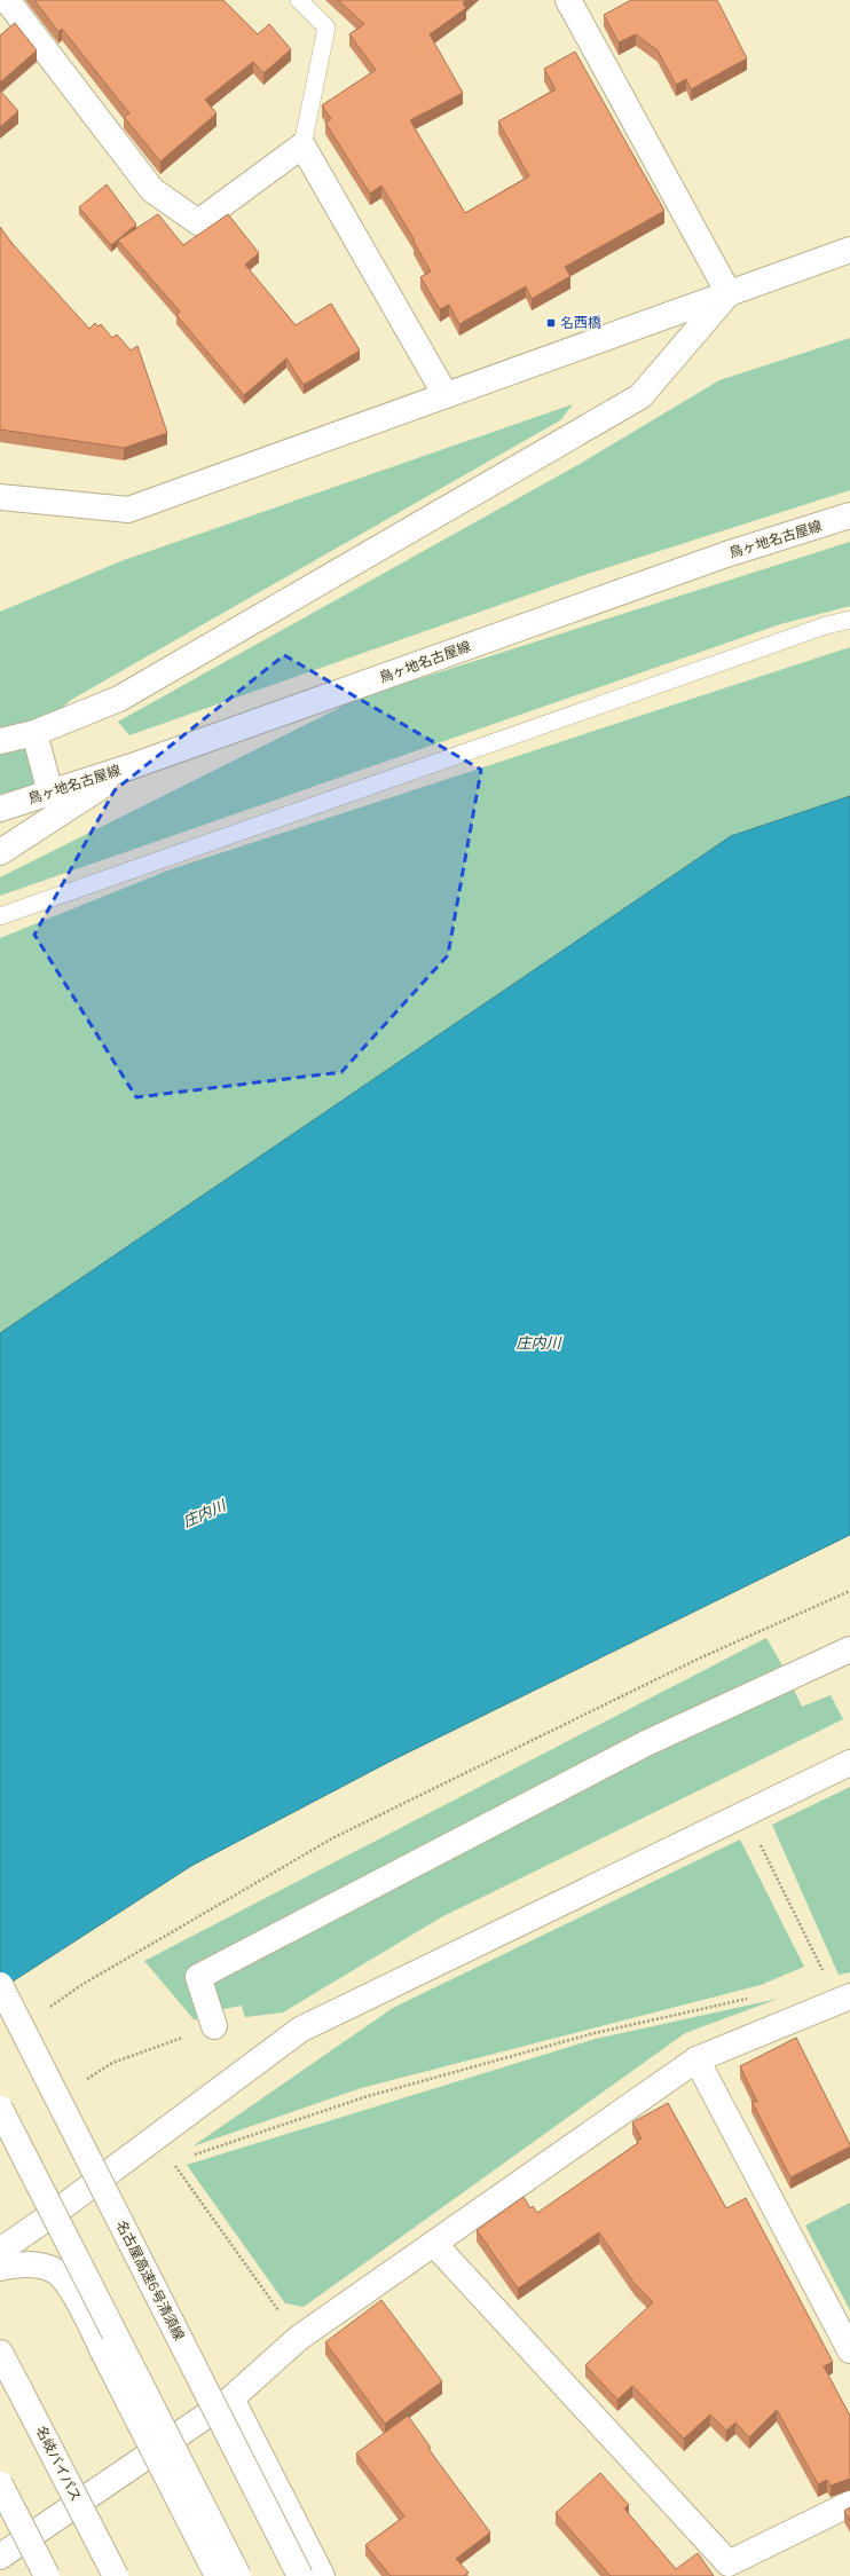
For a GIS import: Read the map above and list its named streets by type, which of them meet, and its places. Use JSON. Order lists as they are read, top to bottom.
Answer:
{
  "streets": {
    "main road": ["鳥ヶ地名古屋線", "名古屋高速6号清須線", "名岐バイパス"]
  },
  "water": ["庄内川"],
  "places": {
    "transit": ["名西橋"]
  }
}
